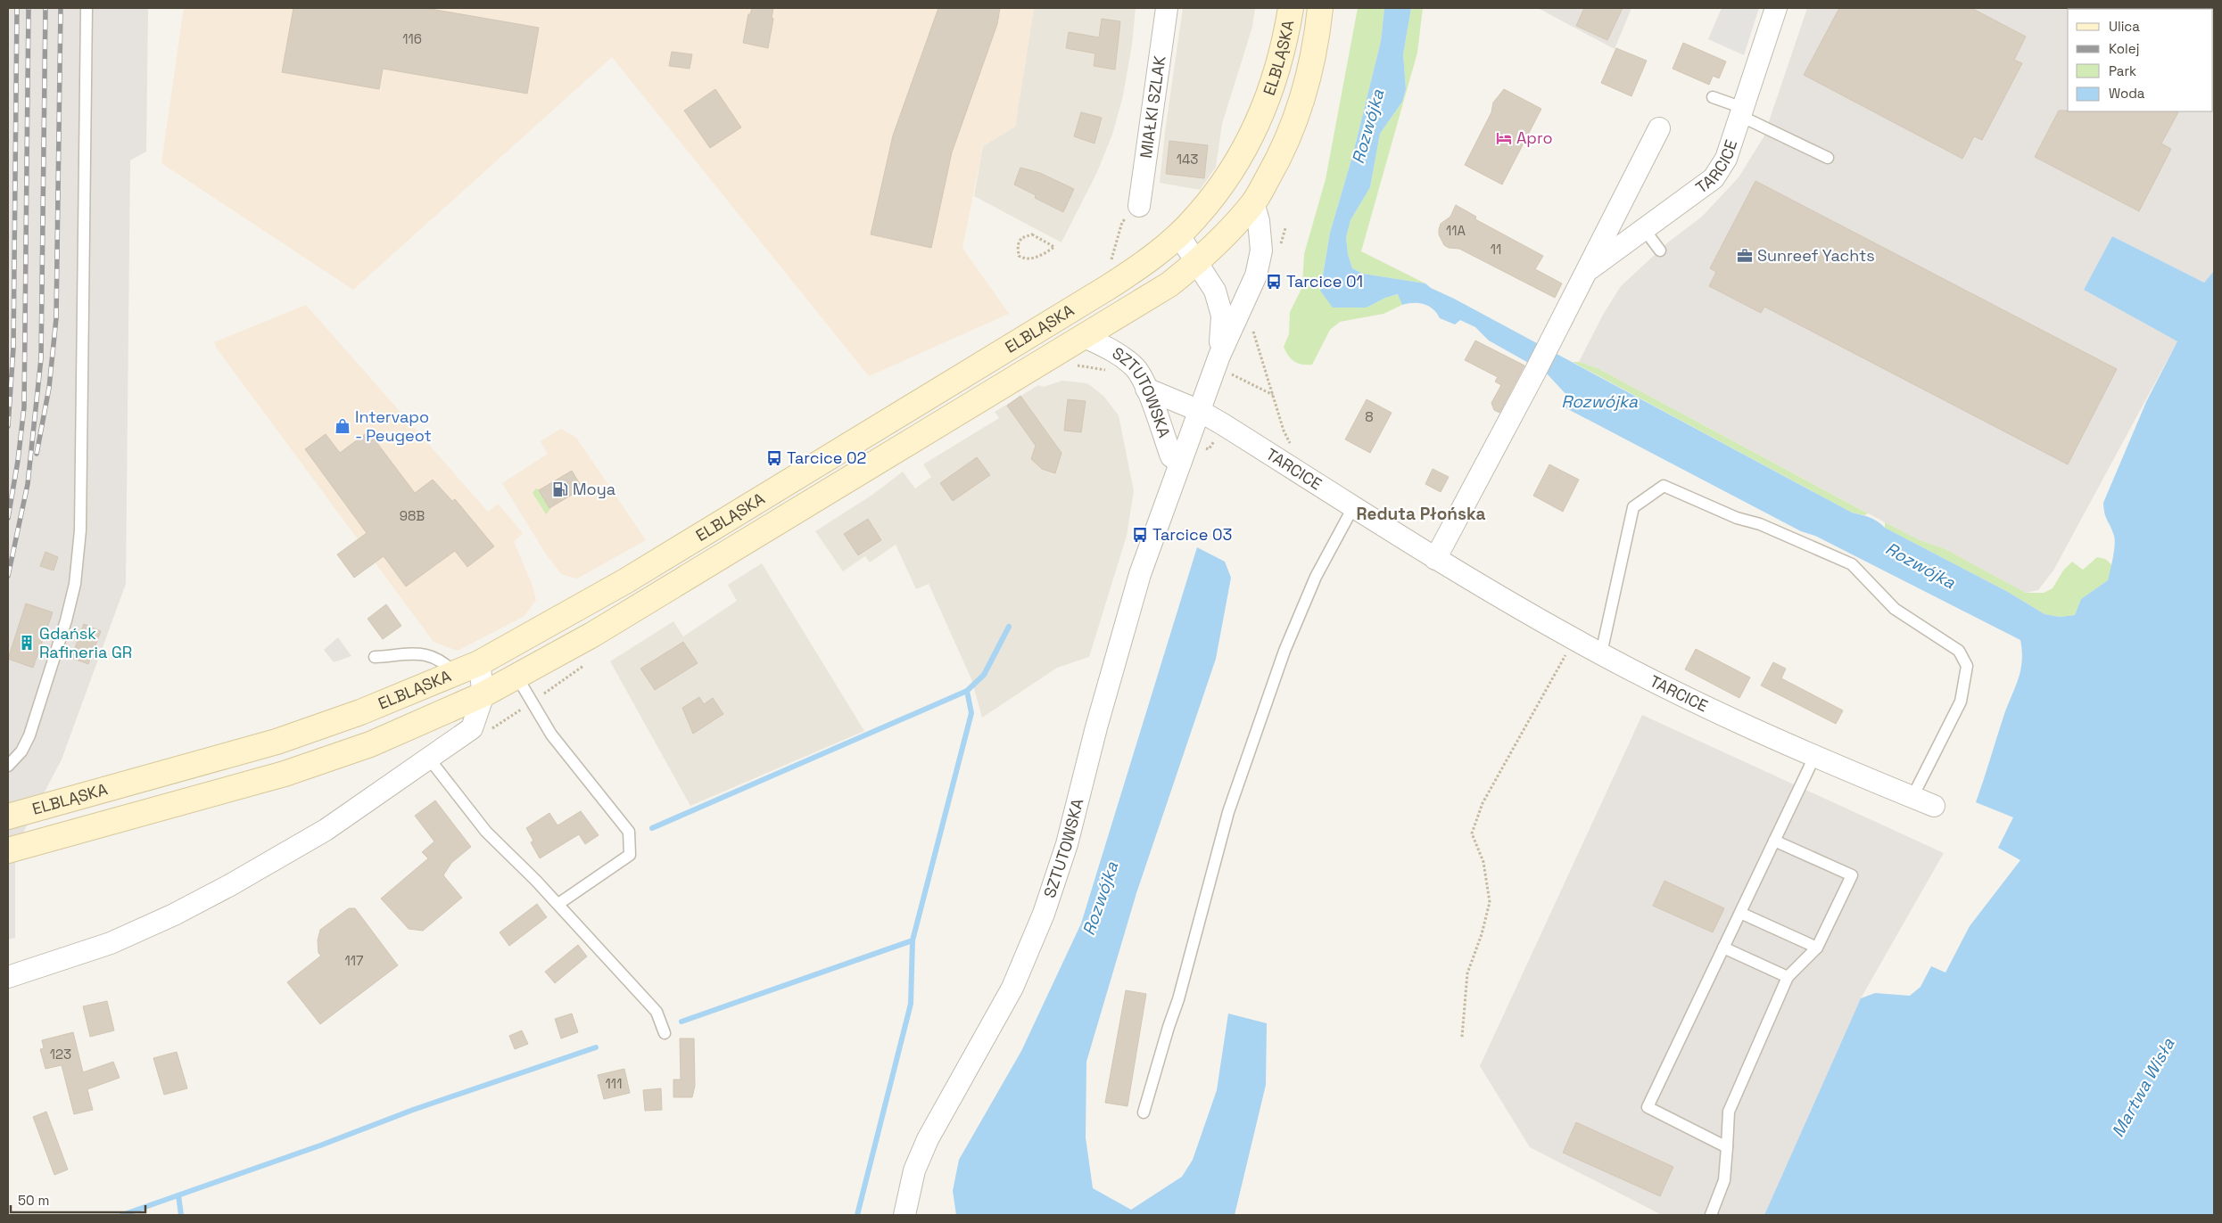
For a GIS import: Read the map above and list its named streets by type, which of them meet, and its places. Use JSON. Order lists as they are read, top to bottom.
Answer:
{
  "streets": {
    "main road": ["ELBLĄSKA"],
    "street": ["MIAŁKI SZLAK", "TARCICE", "SZTUTOWSKA"]
  },
  "crossings": [
    ["ELBLĄSKA", "SZTUTOWSKA"],
    ["TARCICE", "SZTUTOWSKA"]
  ],
  "districts": ["Reduta Płońska"],
  "water": ["Rozwójka", "Martwa Wisła"],
  "places": {
    "hotel": ["Apro"],
    "office": ["Sunreef Yachts"],
    "bus stop": ["Tarcice 01", "Tarcice 02", "Tarcice 03"],
    "shop": ["Intervapo - Peugeot"],
    "fuel station": ["Moya"],
    "building": ["Gdańsk Rafineria GR"]
  },
  "house_numbers": [
    "116",
    "143",
    "11A",
    "11",
    "8",
    "98B",
    "117",
    "123",
    "111"
  ],
  "legend": [
    "Ulica",
    "Kolej",
    "Park",
    "Woda"
  ],
  "scale_bar": "50 m"
}
